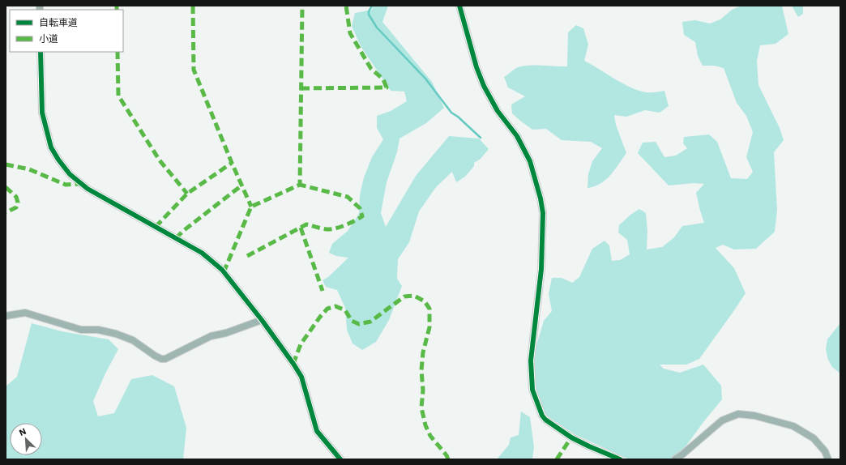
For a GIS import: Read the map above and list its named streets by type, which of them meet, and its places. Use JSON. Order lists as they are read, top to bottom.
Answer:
{
  "legend": ["自転車道", "小道"],
  "north": "top left"
}
